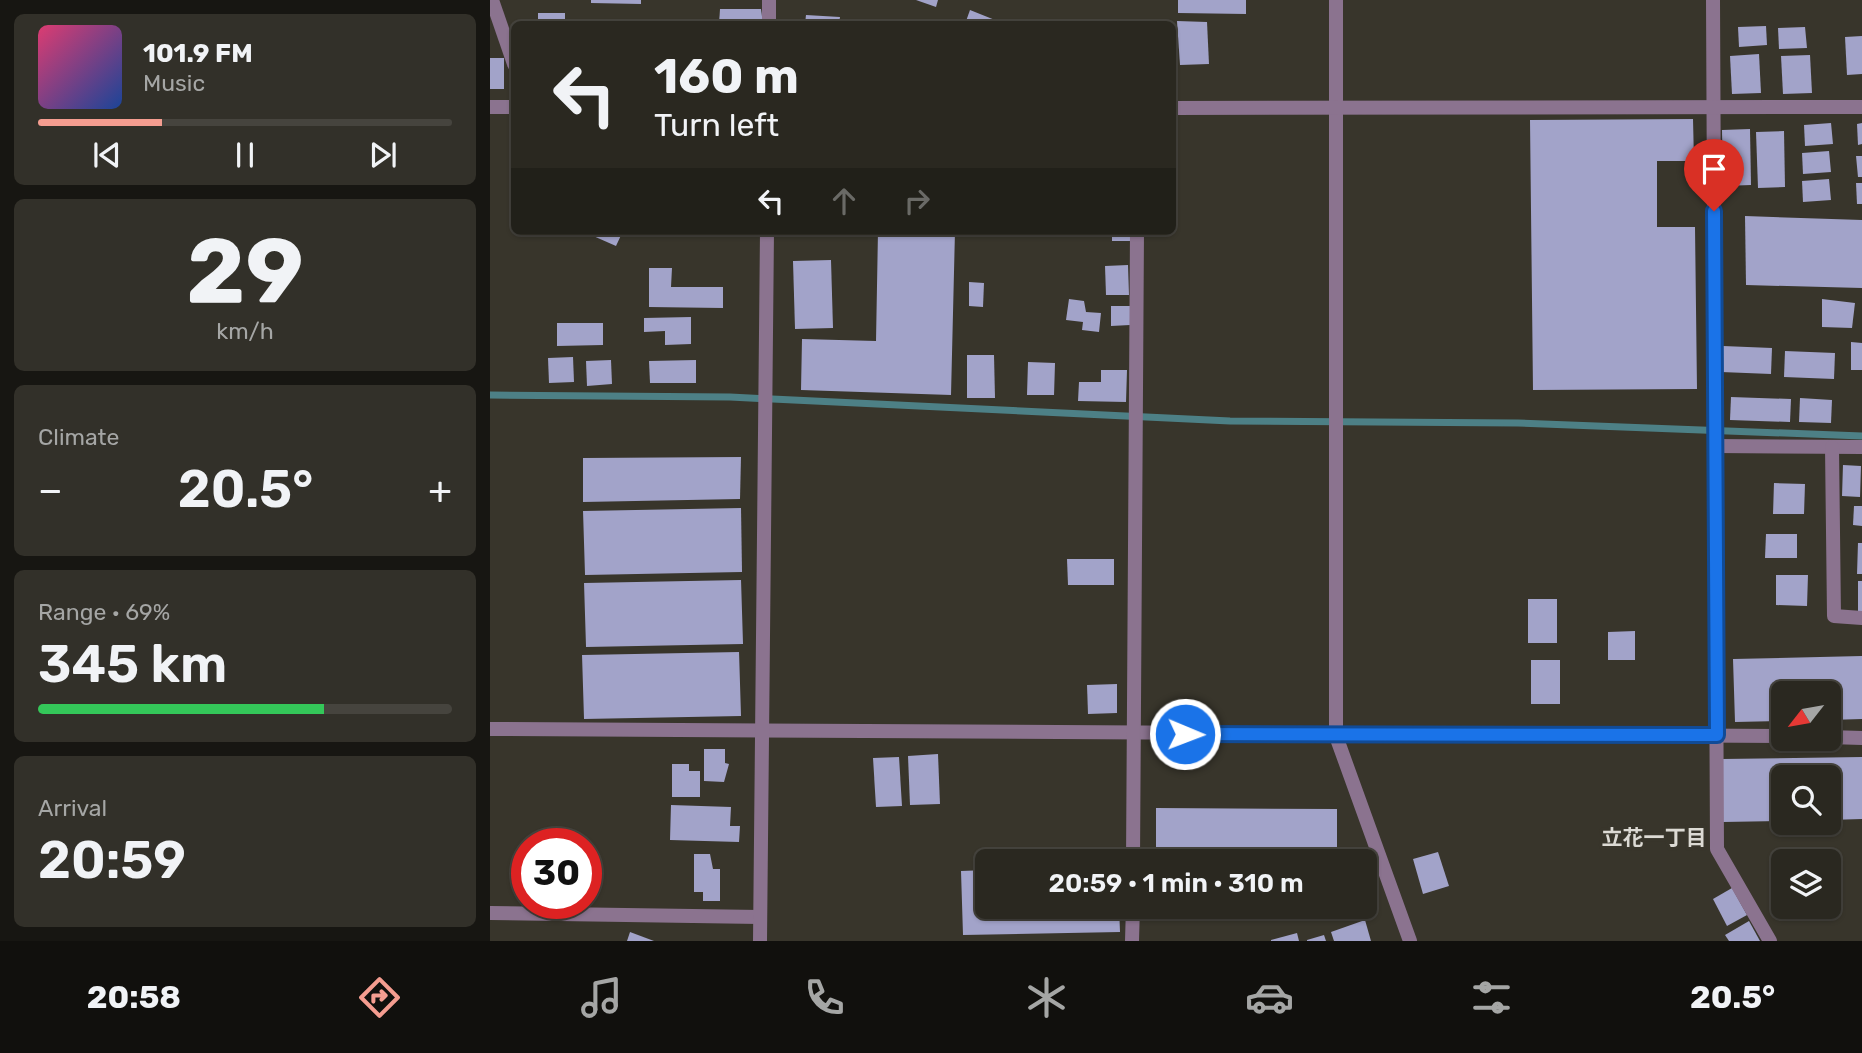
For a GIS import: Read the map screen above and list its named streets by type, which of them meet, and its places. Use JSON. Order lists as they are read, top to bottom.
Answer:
{
  "districts": ["立花一丁目"],
  "north": "bottom left",
  "page": {
    "turn": ["160 m", "Turn left"],
    "song": ["101.9 FM", "Music"],
    "tile": [
      ["29", "km/h"],
      "Climate",
      ["Range · 69%", "345 km"],
      ["Arrival", "20:59"]
    ],
    "heat": ["−", "20.5°", "+"],
    "limit": "30",
    "trip": "20:59 · 1 min · 310 m",
    "tabs": ["20:58", "20.5°"]
  }
}
